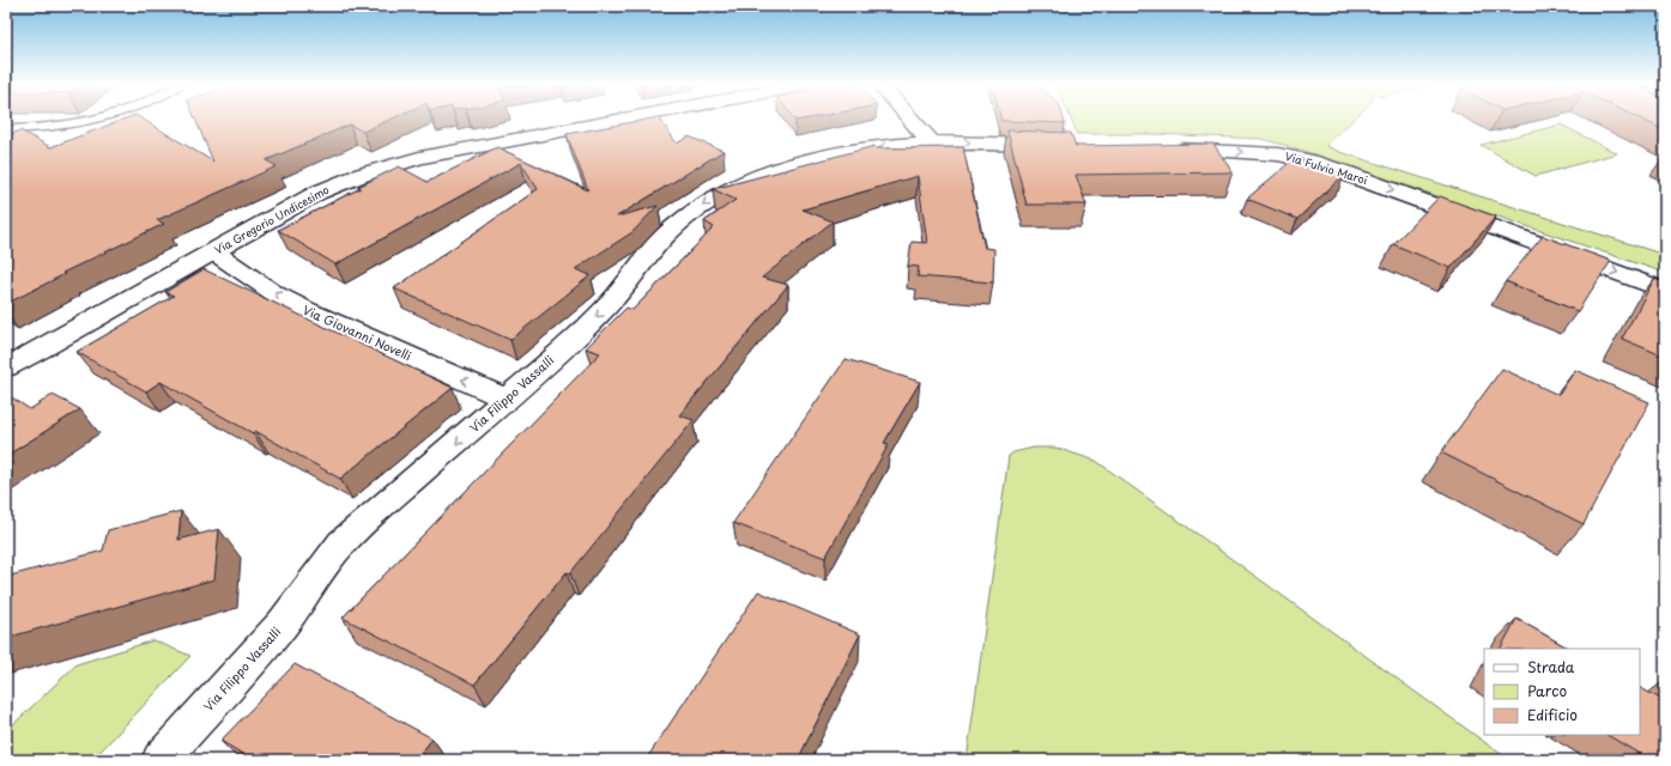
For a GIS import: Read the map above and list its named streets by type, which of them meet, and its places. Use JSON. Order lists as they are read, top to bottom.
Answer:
{
  "streets": {
    "street": [
      "Via Fulvio Maroi",
      "Via Gregorio Undicesimo",
      "Via Giovanni Novelli",
      "Via Filippo Vassalli"
    ]
  },
  "crossings": [
    ["Via Gregorio Undicesimo", "Via Giovanni Novelli"],
    ["Via Giovanni Novelli", "Via Filippo Vassalli"]
  ],
  "one_way": ["Via Fulvio Maroi", "Via Giovanni Novelli", "Via Filippo Vassalli"],
  "legend": ["Strada", "Parco", "Edificio"]
}
